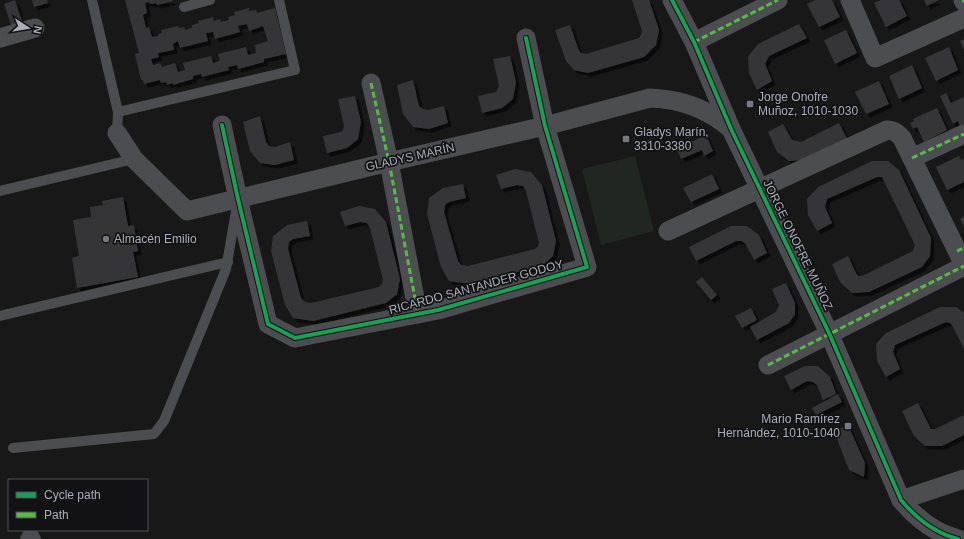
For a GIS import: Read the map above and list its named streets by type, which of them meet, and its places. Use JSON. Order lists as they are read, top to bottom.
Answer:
{
  "streets": {
    "street": ["GLADYS MARÍN", "JORGE ONOFRE MUÑOZ", "RICARDO SANTANDER GODOY"]
  },
  "crossings": [
    ["GLADYS MARÍN", "JORGE ONOFRE MUÑOZ"],
    ["GLADYS MARÍN", "RICARDO SANTANDER GODOY"]
  ],
  "places": {
    "transit": ["Jorge Onofre Muñoz, 1010-1030", "Gladys Marín, 3310-3380", "Mario Ramírez Hernández, 1010-1040"],
    "other": ["Almacén Emilio"]
  },
  "legend": ["Cycle path", "Path"],
  "north": "right"
}
